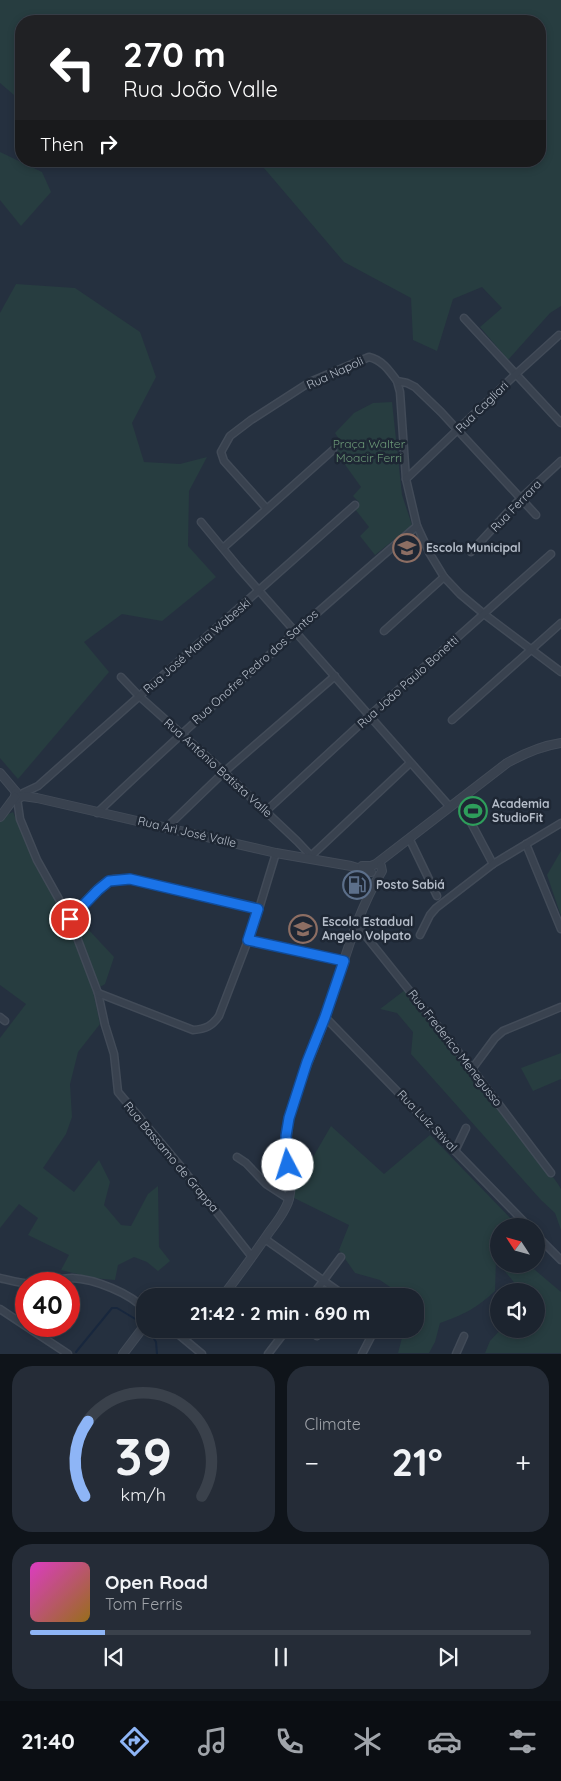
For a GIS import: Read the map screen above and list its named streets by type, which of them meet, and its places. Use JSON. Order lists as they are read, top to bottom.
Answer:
{
  "streets": {
    "street": [
      "Rua Napoli",
      "Rua Cagliari",
      "Rua Ferrara",
      "Rua José Maria Wabeski",
      "Rua Onofre Pedro dos Santos",
      "Rua João Paulo Bonetti",
      "Rua Antônio Batista Valle",
      "Rua Ari José Valle",
      "Rua Frederico Menegusso",
      "Rua Luíz Stival",
      "Rua Bassamo de Grappa"
    ]
  },
  "crossings": [
    ["Rua Napoli", "Rua Cagliari"],
    ["Rua Napoli", "Rua Ferrara"],
    ["Rua José Maria Wabeski", "Rua Antônio Batista Valle"],
    ["Rua José Maria Wabeski", "Rua Ari José Valle"],
    ["Rua José Maria Wabeski", "Rua Bassamo de Grappa"],
    ["Rua Onofre Pedro dos Santos", "Rua Antônio Batista Valle"],
    ["Rua Onofre Pedro dos Santos", "Rua Ari José Valle"],
    ["Rua João Paulo Bonetti", "Rua Antônio Batista Valle"],
    ["Rua Antônio Batista Valle", "Rua Ari José Valle"],
    ["Rua Ari José Valle", "Rua Bassamo de Grappa"]
  ],
  "parks": ["Praça Walter Moacir Ferri"],
  "places": {
    "school or university": ["Escola Municipal", "Escola Estadual Angelo Volpato"],
    "sports": ["Academia StudioFit"],
    "fuel station": ["Posto Sabiá"]
  },
  "north": "top left",
  "page": {
    "turn": ["270 m", "Rua João Valle"],
    "then": "Then",
    "limit": "40",
    "trip": "21:42 · 2 min · 690 m",
    "tile": "Climate",
    "heat": ["−", "21°", "+"],
    "song": ["Open Road", "Tom Ferris"],
    "tabs": "21:40",
    "gauge": ["39", "km/h"]
  }
}
